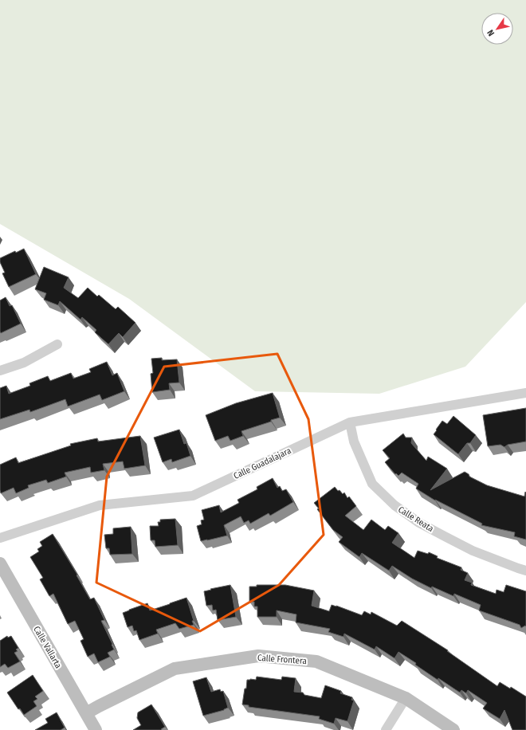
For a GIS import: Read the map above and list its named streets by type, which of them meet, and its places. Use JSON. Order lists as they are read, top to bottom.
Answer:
{
  "streets": {
    "street": [
      "Calle Guadalajara",
      "Calle Reata",
      "Calle Vallarta",
      "Calle Frontera"
    ]
  },
  "crossings": [
    ["Calle Guadalajara", "Calle Reata"],
    ["Calle Vallarta", "Calle Frontera"]
  ],
  "north": "bottom left"
}
